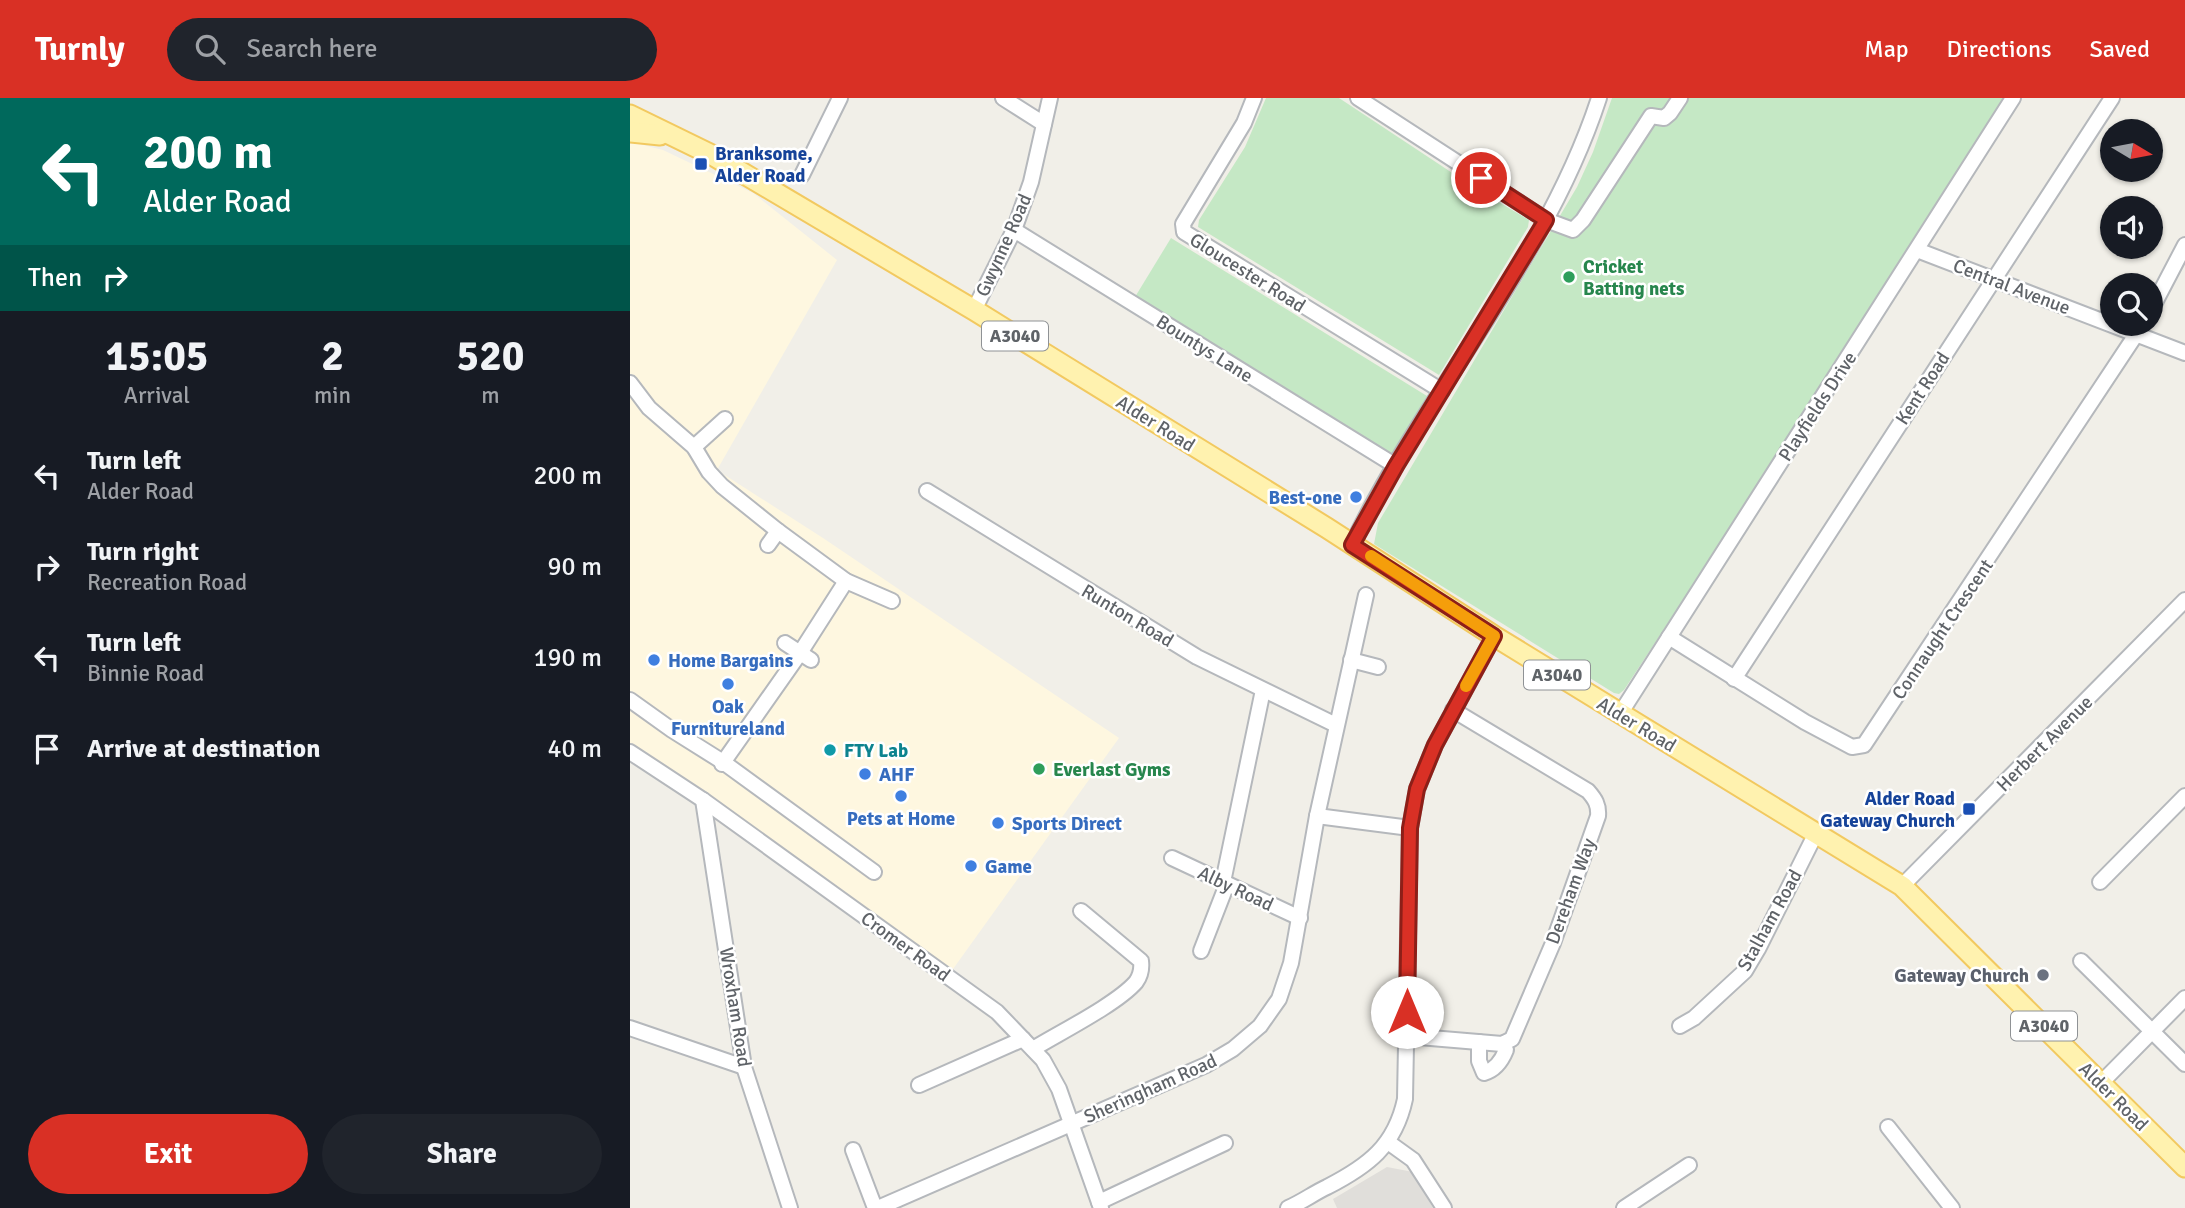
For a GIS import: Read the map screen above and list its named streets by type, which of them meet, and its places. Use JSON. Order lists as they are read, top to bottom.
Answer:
{
  "streets": {
    "main road": ["A3040", "Alder Road"],
    "street": [
      "Gwynne Road",
      "Gloucester Road",
      "Central Avenue",
      "Bountys Lane",
      "Kent Road",
      "Playfields Drive",
      "Runton Road",
      "Connaught Crescent",
      "Herbert Avenue",
      "Alby Road",
      "Dereham Way",
      "Stalham Road",
      "Cromer Road",
      "Wroxham Road",
      "Sheringham Road"
    ]
  },
  "crossings": [
    ["Gwynne Road", "Bountys Lane"],
    ["Gwynne Road", "Alder Road"],
    ["Central Avenue", "Kent Road"],
    ["Central Avenue", "Playfields Drive"],
    ["Kent Road", "Connaught Crescent"],
    ["Playfields Drive", "Alder Road"],
    ["Playfields Drive", "Connaught Crescent"],
    ["Alder Road", "Herbert Avenue"],
    ["Alder Road", "Stalham Road"],
    ["Runton Road", "Sheringham Road"],
    ["Alby Road", "Sheringham Road"],
    ["Cromer Road", "Wroxham Road"],
    ["Cromer Road", "Sheringham Road"]
  ],
  "places": {
    "transit": ["Branksome, Alder Road", "Alder Road Gateway Church"],
    "other": [
      "Cricket Batting nets",
      "Best-one",
      "Home Bargains",
      "Oak Furnitureland",
      "FTY Lab",
      "Everlast Gyms",
      "AHF",
      "Pets at Home",
      "Sports Direct",
      "Game",
      "Gateway Church"
    ]
  },
  "north": "right",
  "page": {
    "header": "Turnly",
    "search": "Search here",
    "nav": ["Map", "Directions", "Saved"],
    "turn": ["200 m", "Alder Road"],
    "then": "Then",
    "eta": [
      "15:05",
      "Arrival",
      "2",
      "min",
      "520",
      "m"
    ],
    "list": [
      {
        "name": "Turn left",
        "note": "Alder Road",
        "value": "200 m"
      },
      {
        "name": "Turn right",
        "note": "Recreation Road",
        "value": "90 m"
      },
      {
        "name": "Turn left",
        "note": "Binnie Road",
        "value": "190 m"
      },
      {
        "name": "Arrive at destination",
        "value": "40 m"
      }
    ],
    "buttons": ["Exit", "Share"]
  }
}
